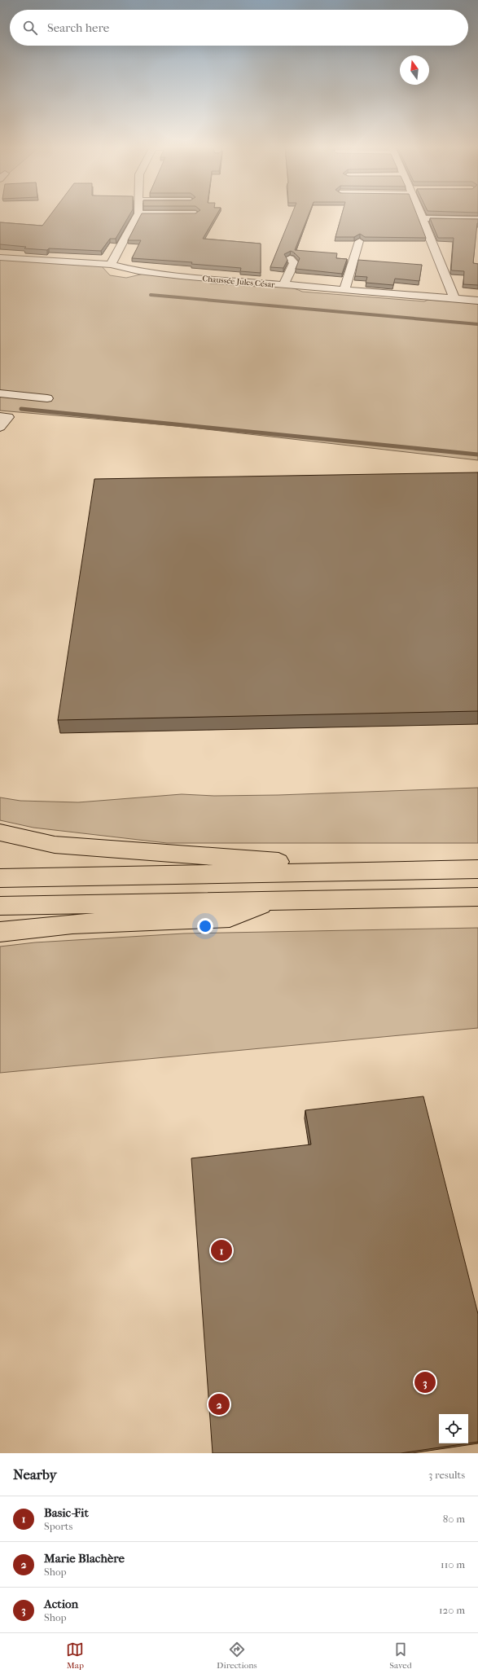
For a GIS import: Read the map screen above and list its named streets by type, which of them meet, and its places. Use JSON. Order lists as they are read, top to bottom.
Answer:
{
  "streets": {
    "street": ["Chaussée Jules César"]
  },
  "north": "top",
  "page": {
    "search": "Search here",
    "pins": ["1", "3", "2"],
    "heading": ["Nearby", "3 results"],
    "list": [
      {
        "mark": "1",
        "name": "Basic-Fit",
        "note": "Sports",
        "value": "80 m"
      },
      {
        "mark": "2",
        "name": "Marie Blachère",
        "note": "Shop",
        "value": "110 m"
      },
      {
        "mark": "3",
        "name": "Action",
        "note": "Shop",
        "value": "120 m"
      }
    ],
    "nav": ["Map", "Directions", "Saved"]
  }
}
